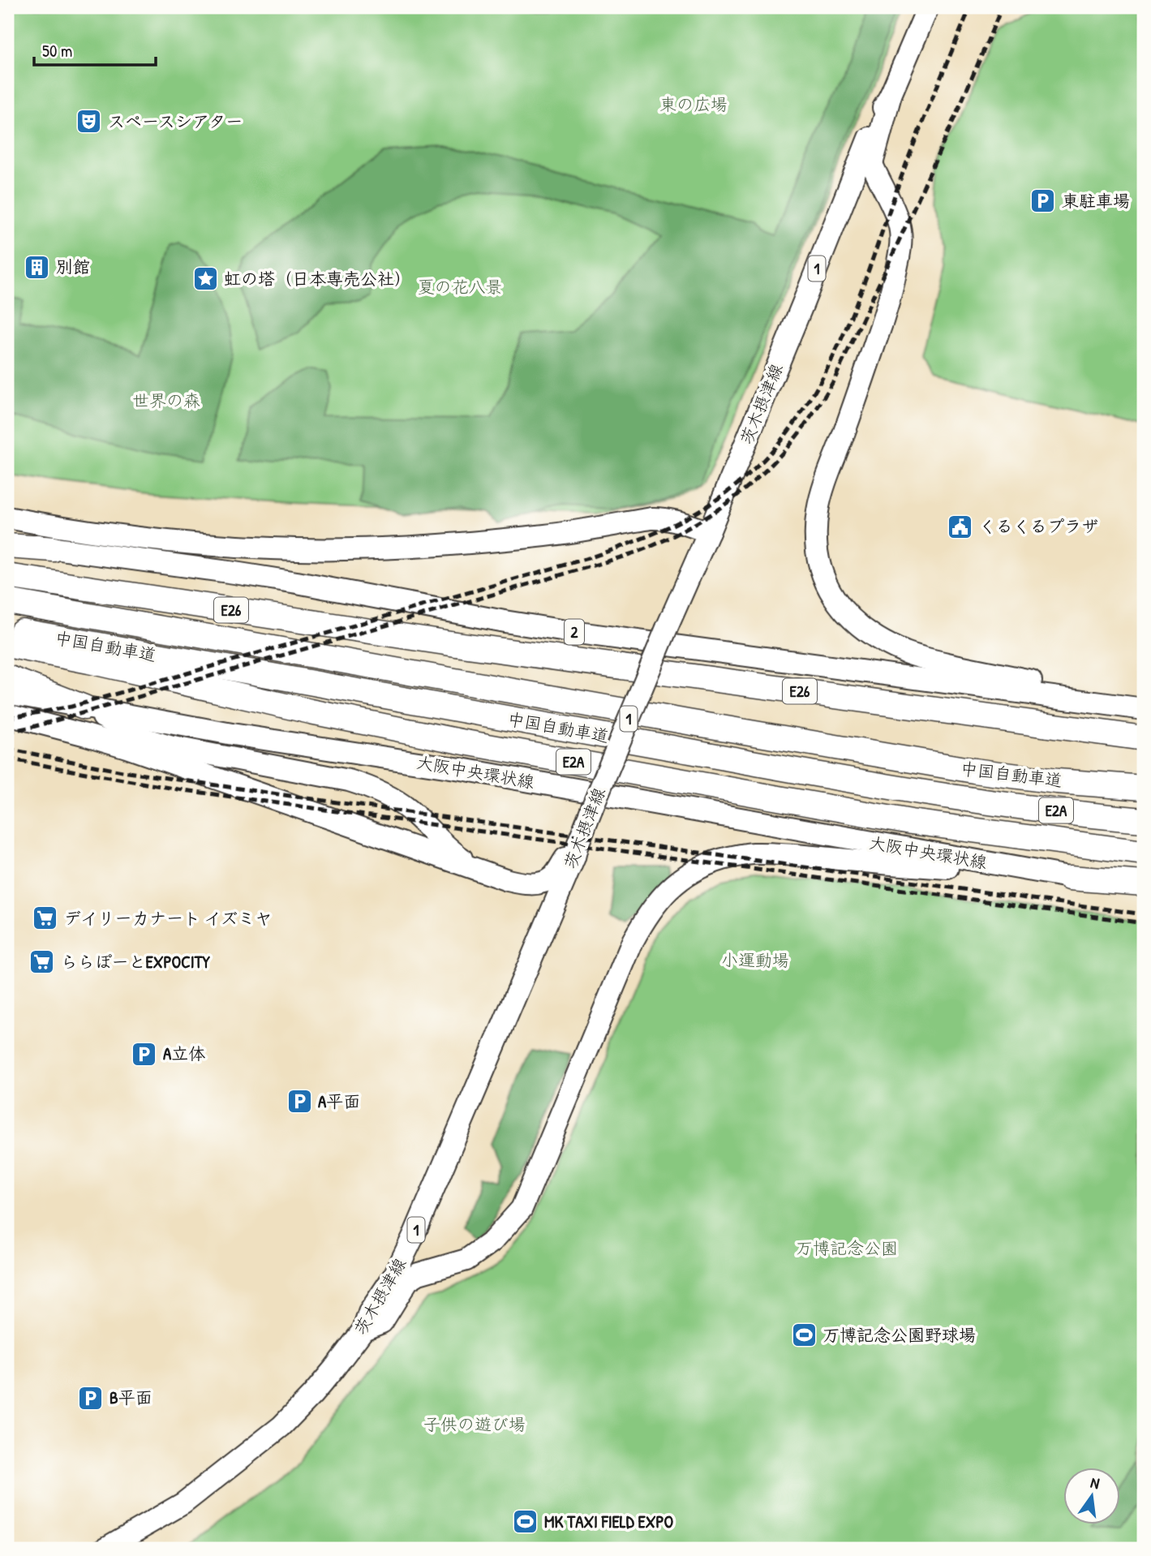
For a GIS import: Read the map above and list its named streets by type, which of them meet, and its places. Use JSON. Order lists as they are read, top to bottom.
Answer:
{
  "streets": {
    "highway": ["E26", "中国自動車道", "E2A"],
    "main road": [
      "1",
      "茨木摂津線",
      "2",
      "大阪中央環状線"
    ]
  },
  "parks": [
    "東の広場",
    "夏の花八景",
    "世界の森",
    "小運動場",
    "万博記念公園",
    "子供の遊び場"
  ],
  "places": {
    "theatre": ["スペースシアター"],
    "parking": [
      "東駐車場",
      "A立体",
      "A平面",
      "B平面"
    ],
    "building": ["別館"],
    "place": ["虹の塔（日本専売公社）"],
    "public building": ["くるくるプラザ"],
    "supermarket": ["デイリーカナート イズミヤ", "ららぽーとEXPOCITY"],
    "sports": ["万博記念公園野球場", "MK TAXI FIELD EXPO"]
  },
  "scale_bar": "50 m",
  "north": "top"
}
